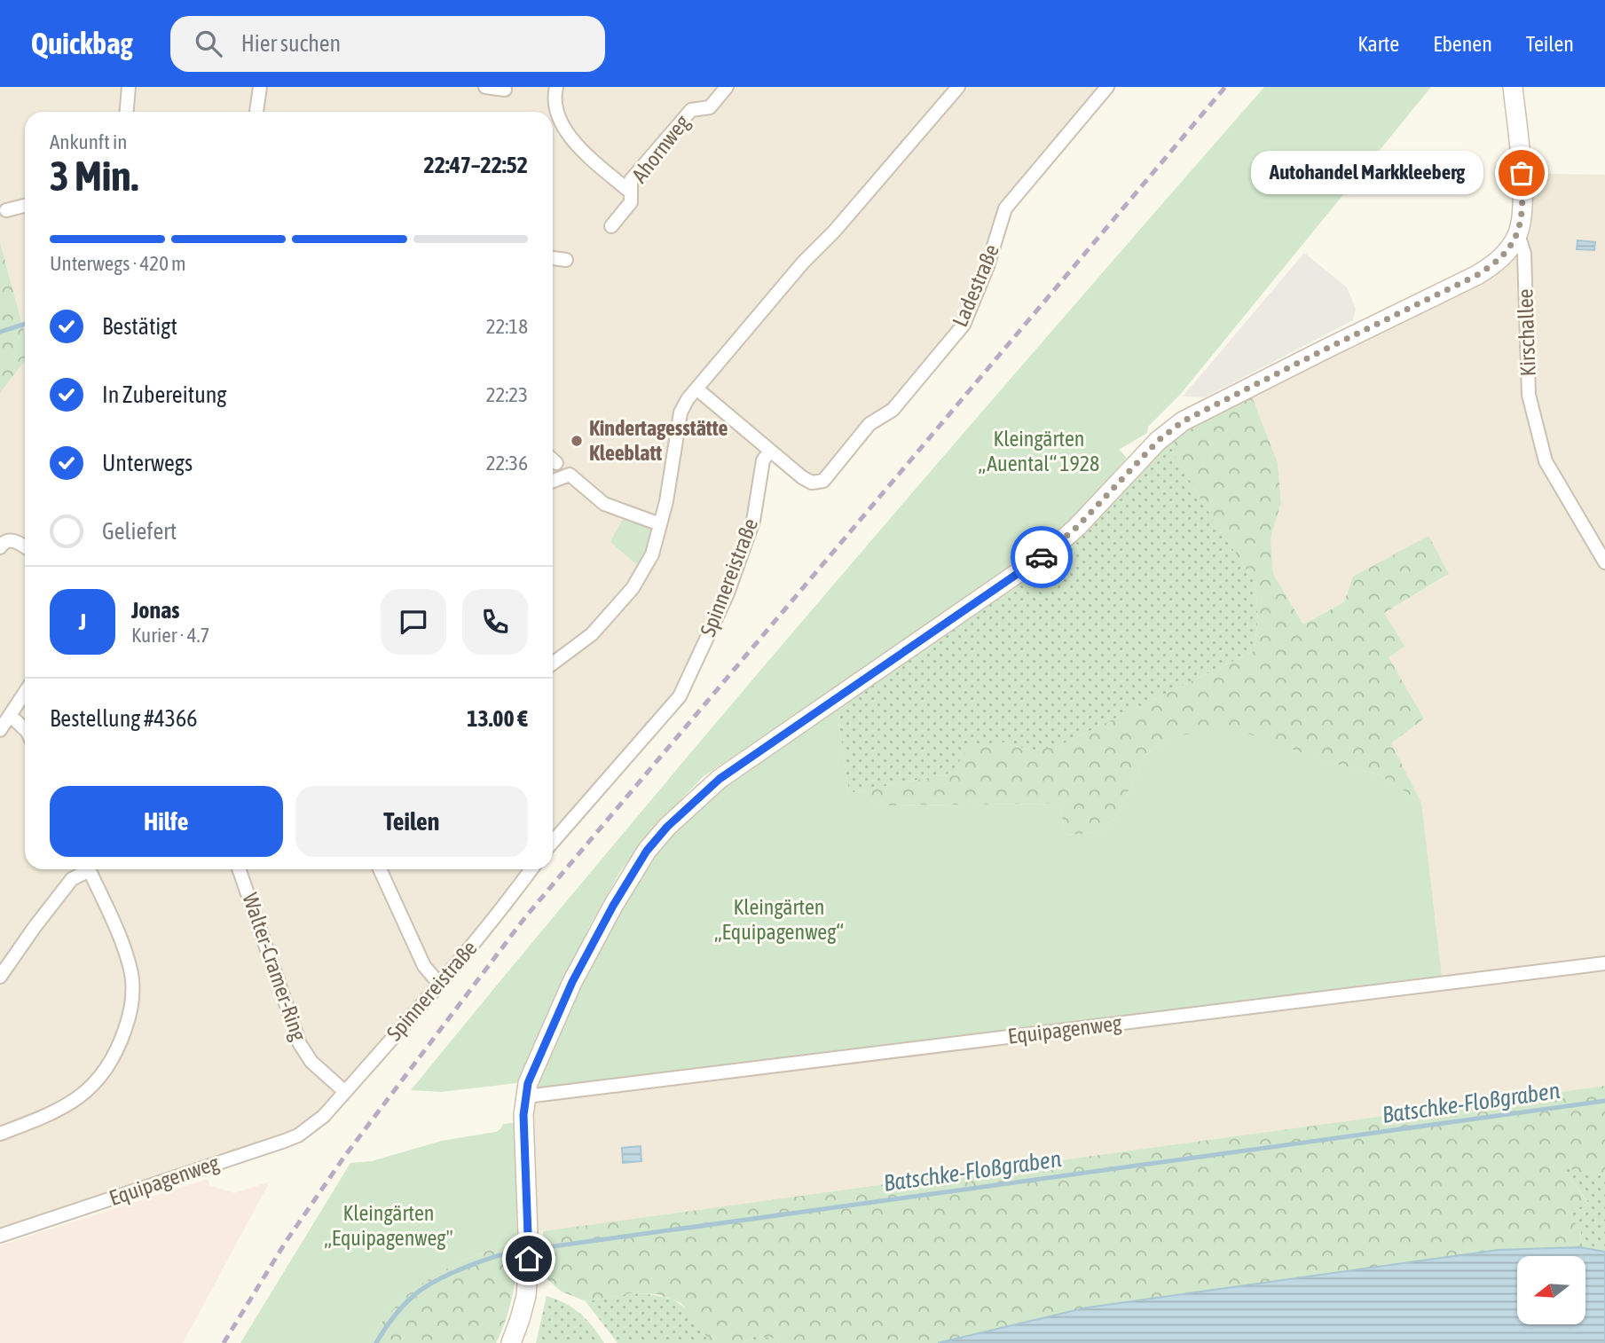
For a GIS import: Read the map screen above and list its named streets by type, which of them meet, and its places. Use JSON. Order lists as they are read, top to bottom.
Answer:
{
  "streets": {
    "main road": ["Kirschallee"],
    "street": [
      "Ahornweg",
      "Ladestraße",
      "Spinnereistraße",
      "Walter-Cramer-Ring",
      "Equipagenweg"
    ]
  },
  "crossings": [
    ["Ladestraße", "Spinnereistraße"],
    ["Spinnereistraße", "Walter-Cramer-Ring"],
    ["Spinnereistraße", "Equipagenweg"]
  ],
  "water": ["Batschke‐Floßgraben"],
  "parks": ["Kleingärten „Auental“ 1928", "Kleingärten „Equipagenweg“", "Kleingärten „Equipagenweg\""],
  "places": ["Autohandel Markkleeberg", "Kindertagesstätte Kleeblatt"],
  "north": "left",
  "page": {
    "header": "Quickbag",
    "search": "Hier suchen",
    "nav": ["Karte", "Ebenen", "Teilen"],
    "heading": ["3 Min.", "Ankunft in", "22:47–22:52"],
    "panel": [
      "Jonas",
      "Kurier · 4.7",
      "Bestellung #4366",
      "13.00 €"
    ],
    "bubble": "Autohandel Markkleeberg",
    "bar": "Unterwegs · 420 m",
    "list": [
      ["Bestätigt", "22:18"],
      ["In Zubereitung", "22:23"],
      ["Unterwegs", "22:36"],
      "Geliefert"
    ],
    "round": "J",
    "buttons": ["Hilfe", "Teilen"]
  }
}
